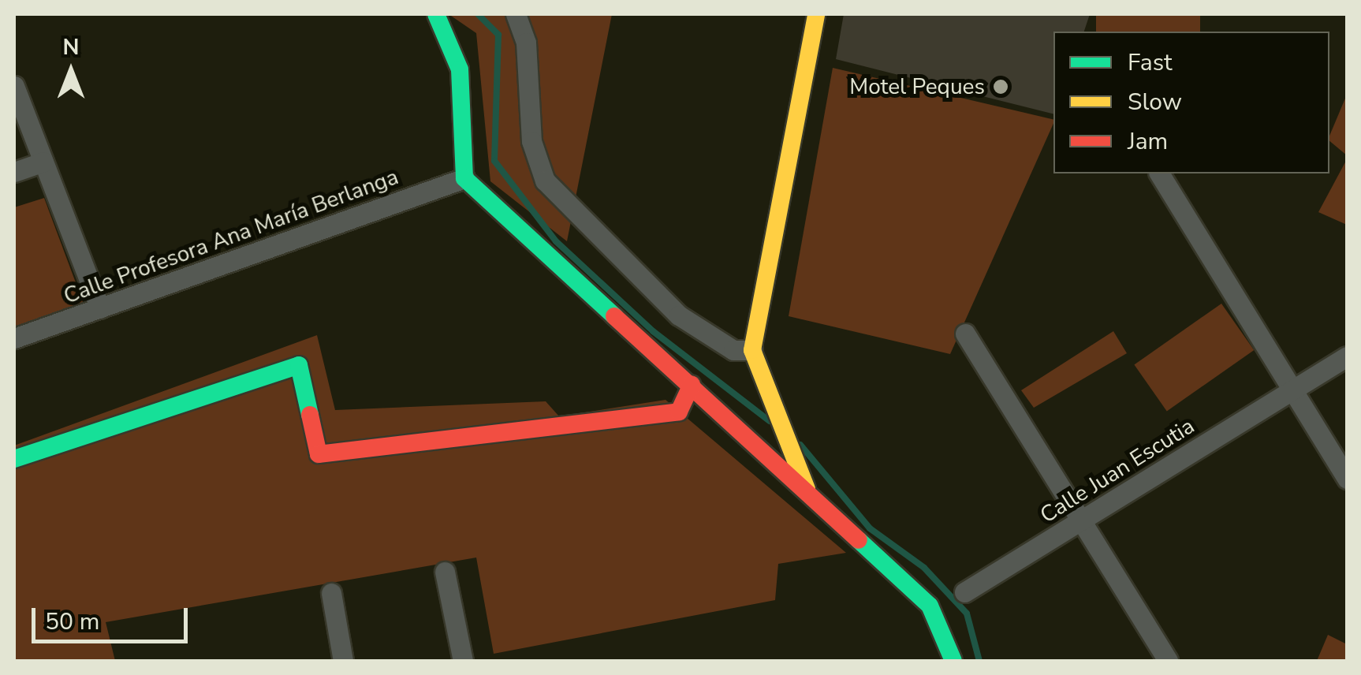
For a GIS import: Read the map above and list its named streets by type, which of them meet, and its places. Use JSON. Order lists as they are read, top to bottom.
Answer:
{
  "streets": {
    "street": ["Calle Profesora Ana María Berlanga", "Calle Juan Escutia"]
  },
  "places": ["Motel Peques"],
  "legend": ["Fast", "Slow", "Jam"],
  "scale_bar": "50 m",
  "north": "top"
}
